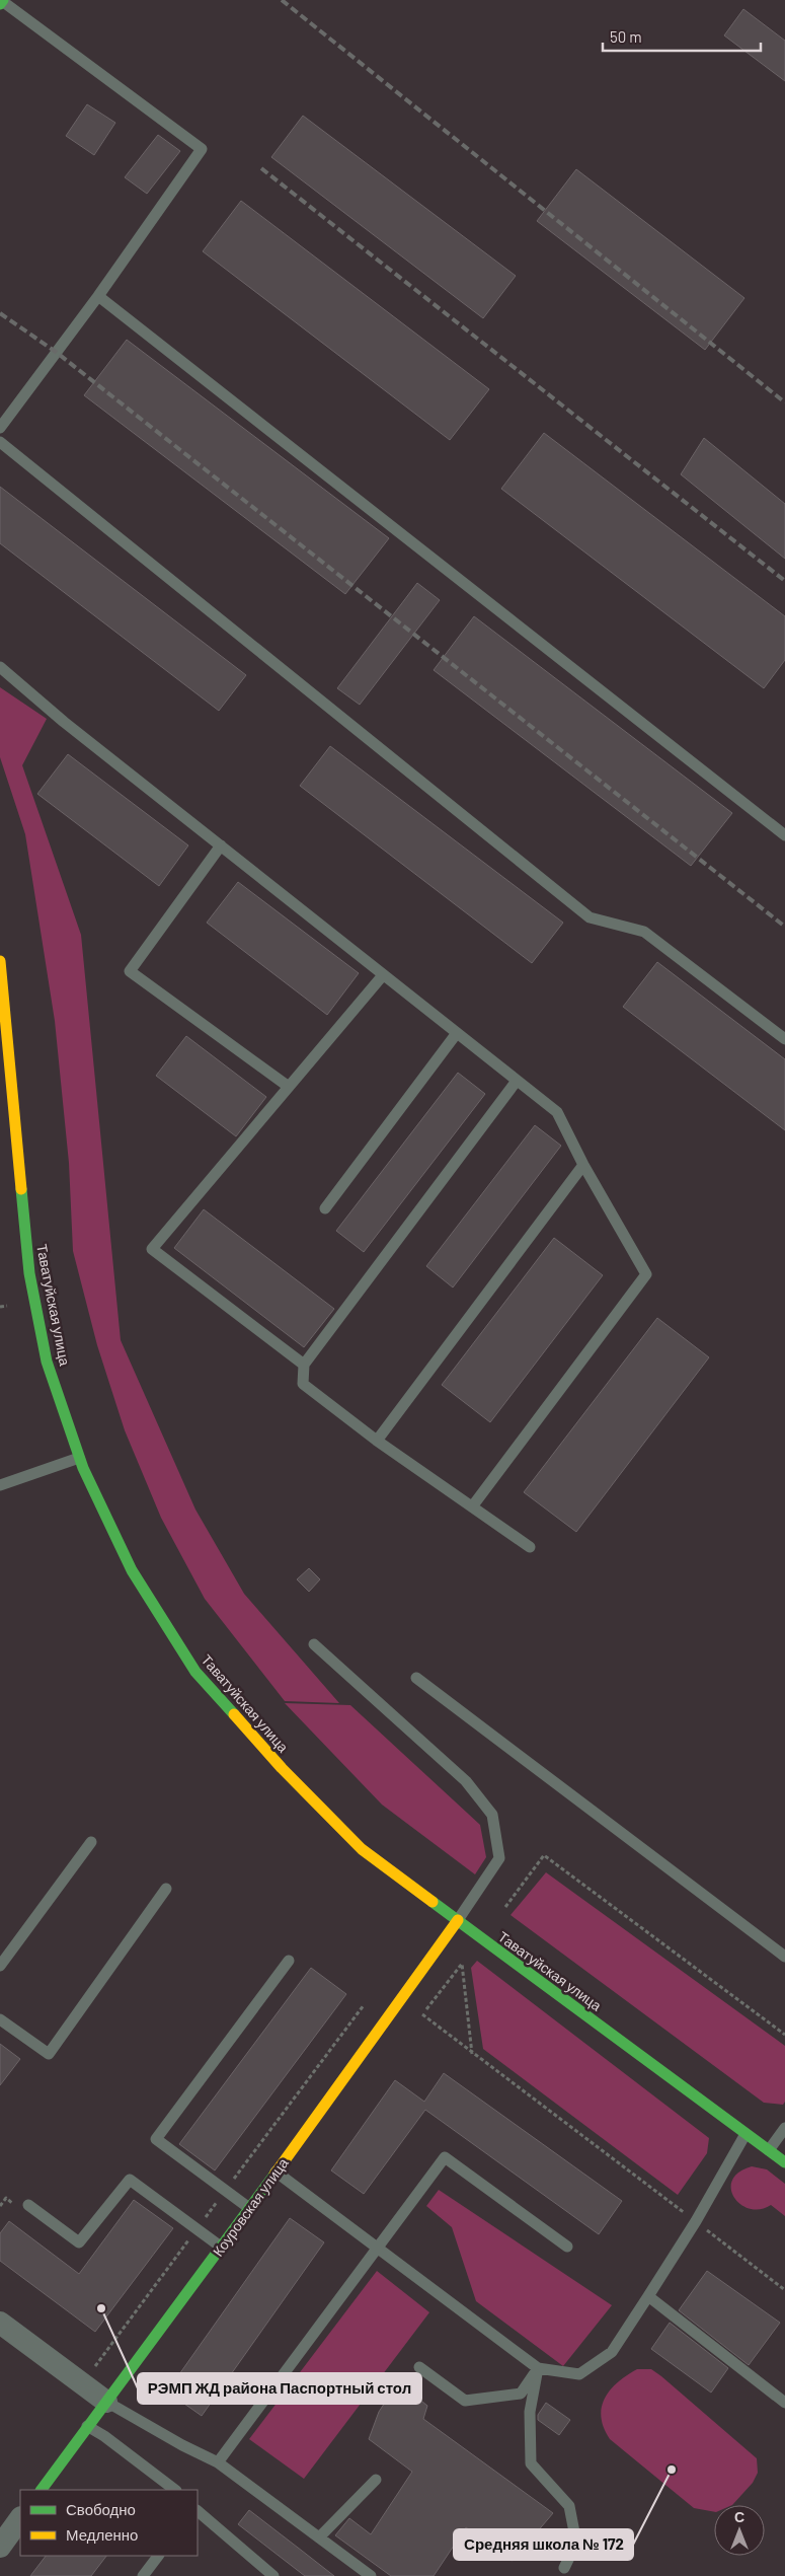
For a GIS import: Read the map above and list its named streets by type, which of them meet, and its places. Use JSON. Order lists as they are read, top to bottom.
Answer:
{
  "streets": {
    "main road": ["Таватуйская улица", "Коуровская улица"]
  },
  "crossings": [
    ["Таватуйская улица", "Коуровская улица"]
  ],
  "places": ["РЭМП ЖД района Паспортный стол", "Средняя школа № 172"],
  "legend": ["Свободно", "Медленно"],
  "scale_bar": "50 m",
  "north": "top"
}
